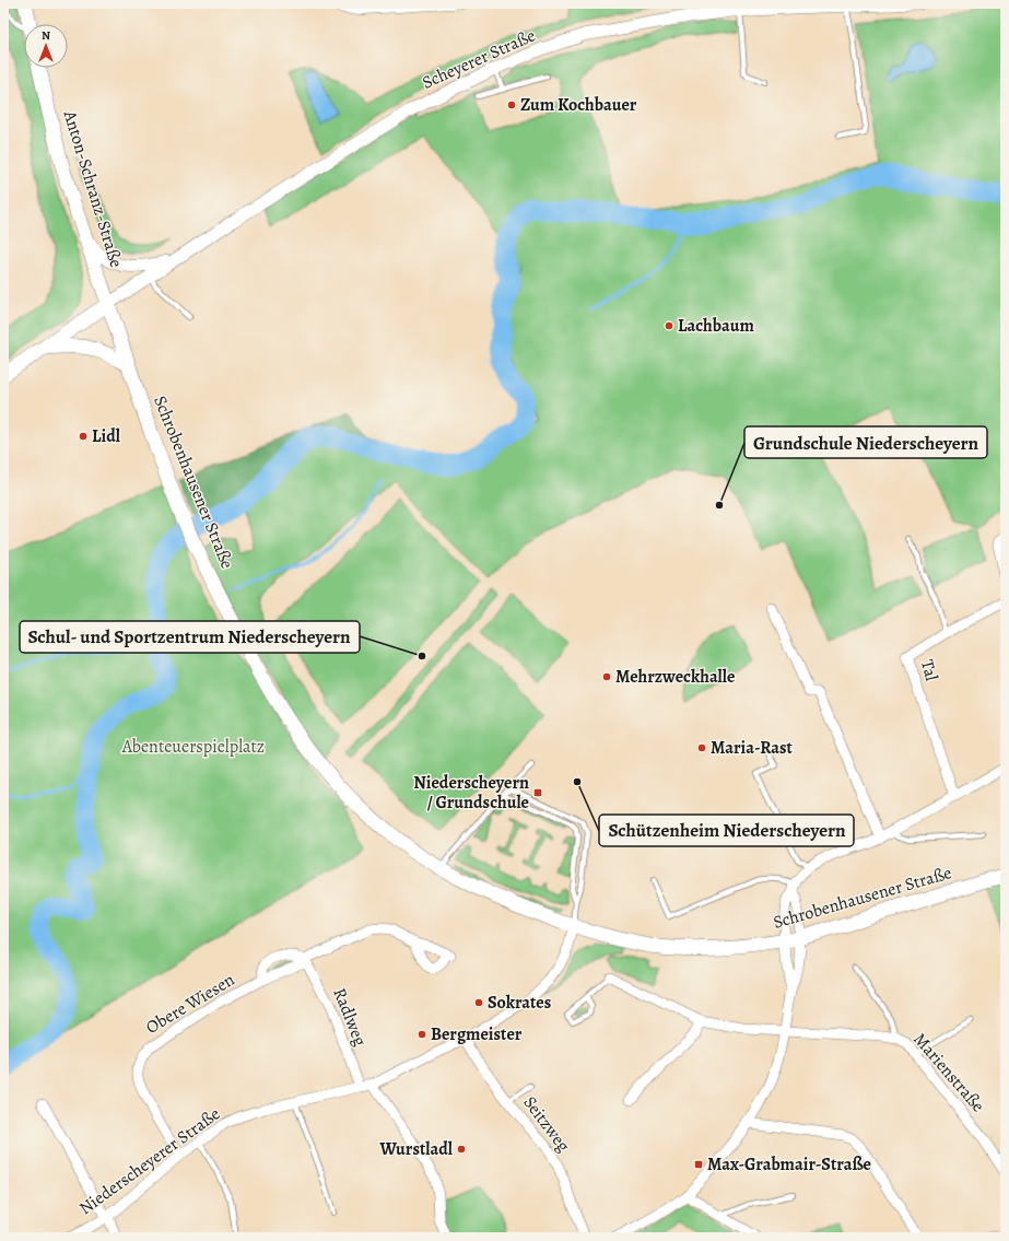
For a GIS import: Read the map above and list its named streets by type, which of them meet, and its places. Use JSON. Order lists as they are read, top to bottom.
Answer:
{
  "streets": {
    "main road": ["Anton-Schranz-Straße", "Schrobenhausener Straße"],
    "street": [
      "Scheyerer Straße",
      "Tal",
      "Obere Wiesen",
      "Radlweg",
      "Marienstraße",
      "Seitzweg",
      "Niederscheyerer Straße"
    ]
  },
  "crossings": [
    ["Scheyerer Straße", "Anton-Schranz-Straße"],
    ["Scheyerer Straße", "Schrobenhausener Straße"],
    ["Anton-Schranz-Straße", "Schrobenhausener Straße"],
    ["Schrobenhausener Straße", "Niederscheyerer Straße"],
    ["Obere Wiesen", "Radlweg"],
    ["Obere Wiesen", "Niederscheyerer Straße"],
    ["Radlweg", "Niederscheyerer Straße"],
    ["Seitzweg", "Niederscheyerer Straße"]
  ],
  "parks": ["Abenteuerspielplatz"],
  "places": {
    "other": [
      "Zum Kochbauer",
      "Lachbaum",
      "Lidl",
      "Grundschule Niederscheyern",
      "Schul- und Sportzentrum Niederscheyern",
      "Mehrzweckhalle",
      "Maria-Rast",
      "Schützenheim Niederscheyern",
      "Sokrates",
      "Bergmeister",
      "Wurstladl"
    ],
    "transit": ["Niederscheyern / Grundschule", "Max-Grabmair-Straße"]
  },
  "north": "top"
}
